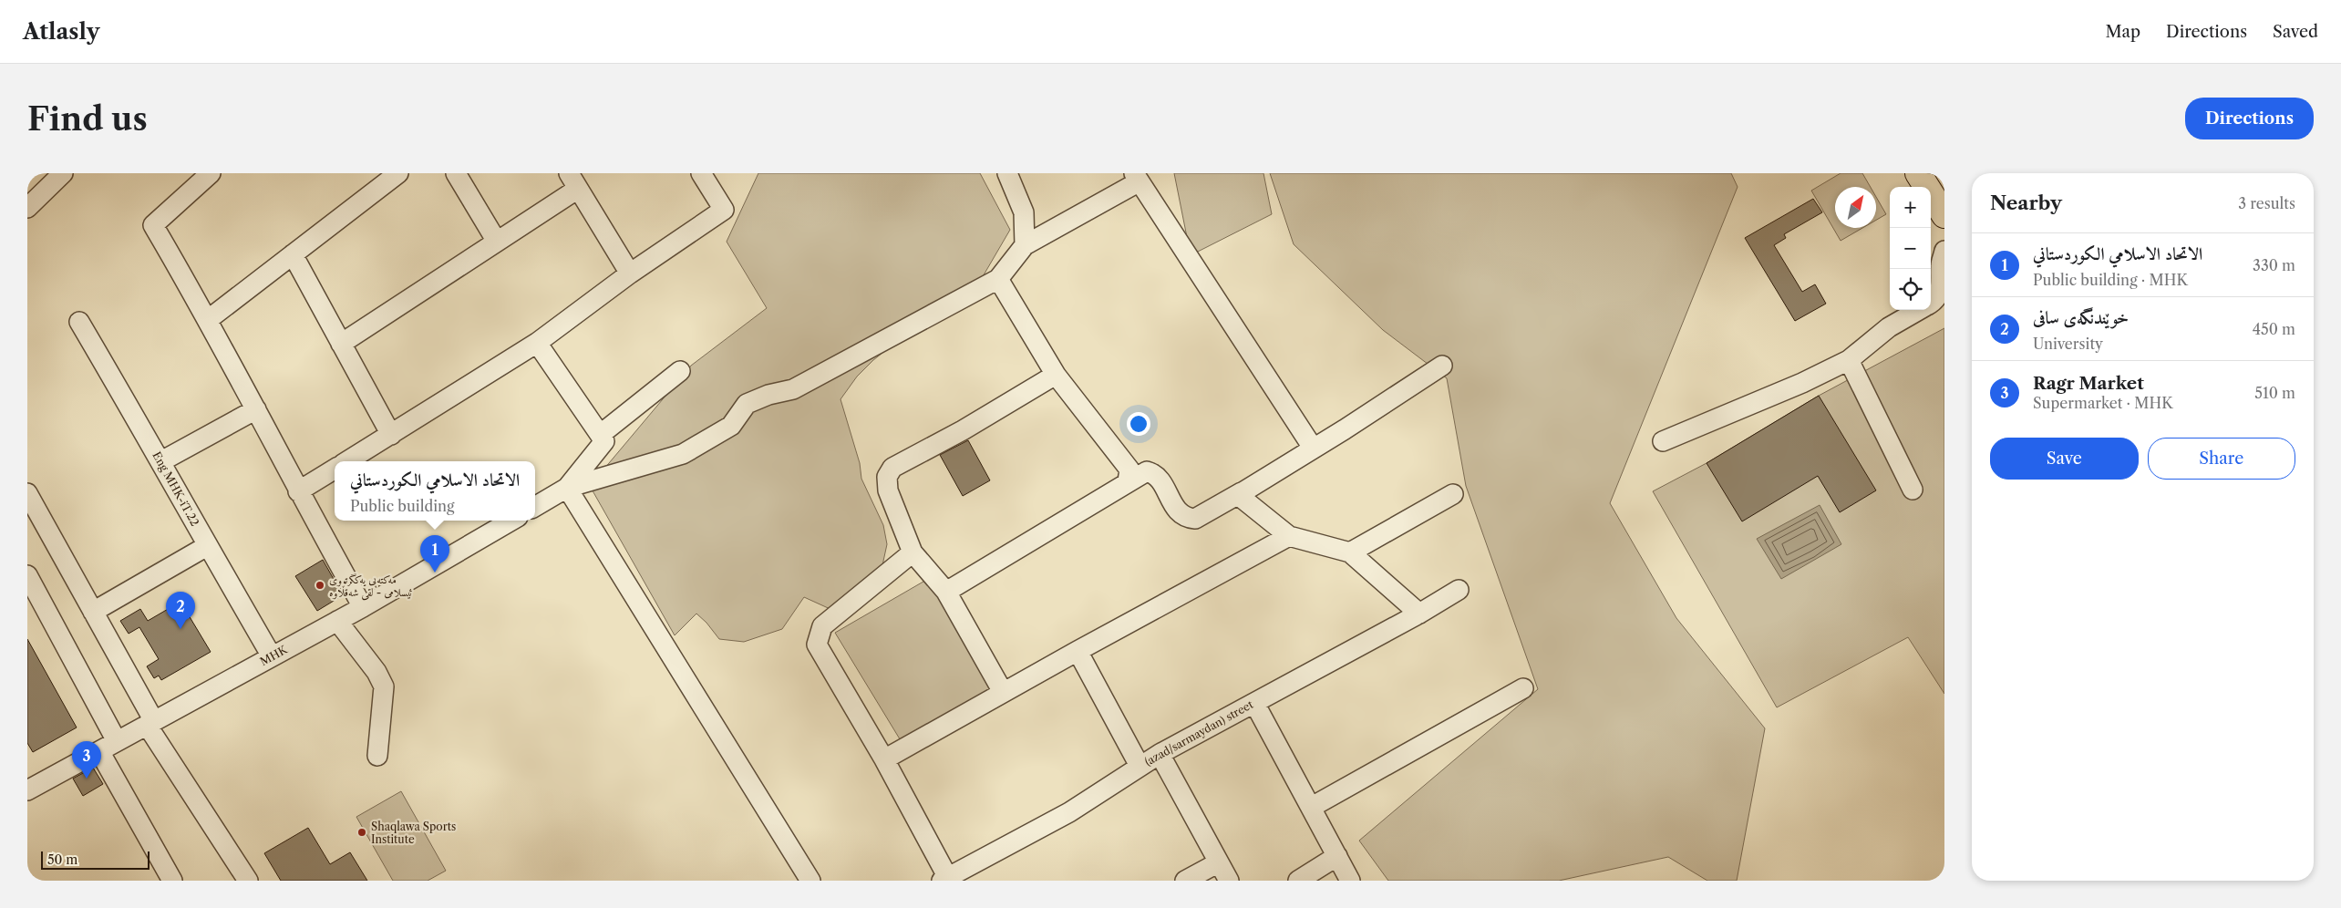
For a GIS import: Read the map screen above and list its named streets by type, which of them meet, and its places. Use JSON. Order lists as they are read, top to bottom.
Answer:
{
  "streets": {
    "street": ["Eng MHK-iT.22", "MHK", "(azad/sarmaydan) street"]
  },
  "crossings": [
    ["Eng MHK-iT.22", "MHK"]
  ],
  "places": ["مەکتەبی یەکگرتووی ئیسلامی - لقی شەقڵاوە", "Shaqlawa Sports Institute"],
  "scale_bar": "50 m",
  "north": "top right",
  "page": {
    "header": "Atlasly",
    "nav": ["Map", "Directions", "Saved"],
    "buttons": [
      "Directions",
      ["Save", "Share"]
    ],
    "title": "Find us",
    "heading": ["Nearby", "3 results"],
    "map_buttons": ["+", "−"],
    "list": [
      {
        "mark": "1",
        "name": "الاتحاد الاسلامي الكوردستاني",
        "note": "Public building · MHK",
        "value": "330 m"
      },
      {
        "mark": "2",
        "name": "خوێندنگەی سافی",
        "note": "University",
        "value": "450 m"
      },
      {
        "mark": "3",
        "name": "Ragr Market",
        "note": "Supermarket · MHK",
        "value": "510 m"
      }
    ],
    "popup": ["الاتحاد الاسلامي الكوردستاني", "Public building"],
    "pins": ["1", "2", "3"],
    "scale": "50 m"
  }
}
